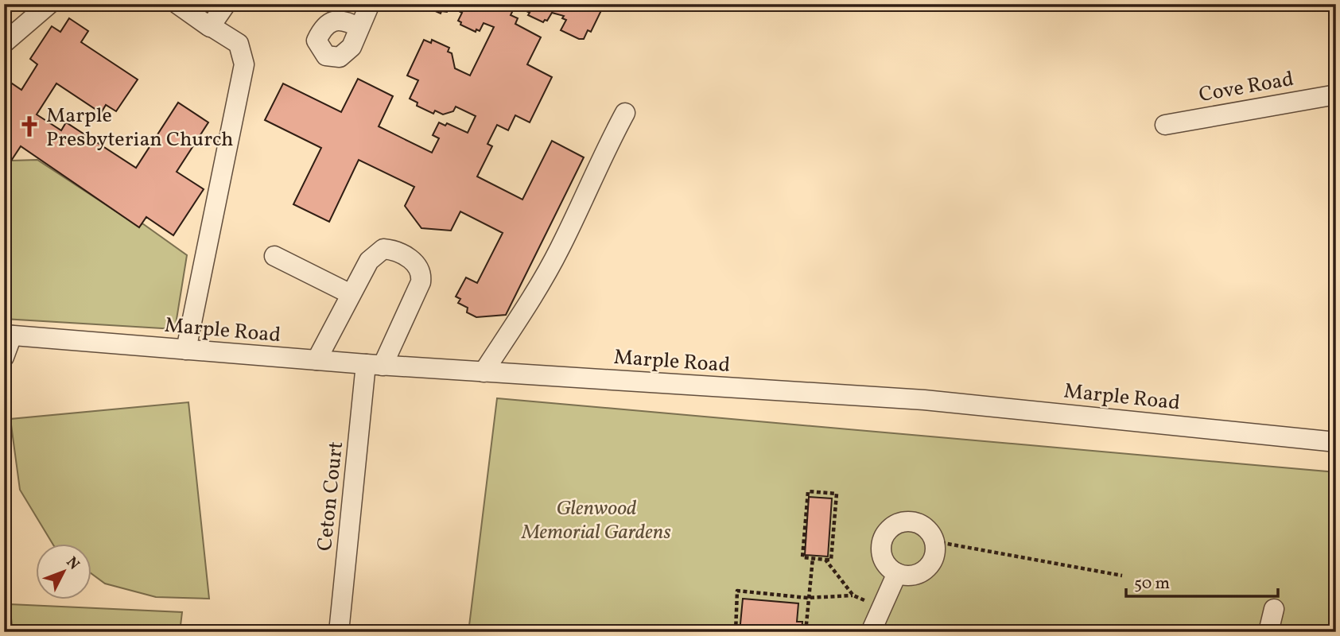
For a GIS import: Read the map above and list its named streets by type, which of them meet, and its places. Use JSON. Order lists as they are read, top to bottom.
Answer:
{
  "streets": {
    "street": ["Cove Road", "Marple Road", "Ceton Court"]
  },
  "crossings": [
    ["Marple Road", "Ceton Court"]
  ],
  "parks": ["Glenwood Memorial Gardens"],
  "places": {
    "church": ["Marple Presbyterian Church"]
  },
  "scale_bar": "50 m",
  "north": "top right"
}
